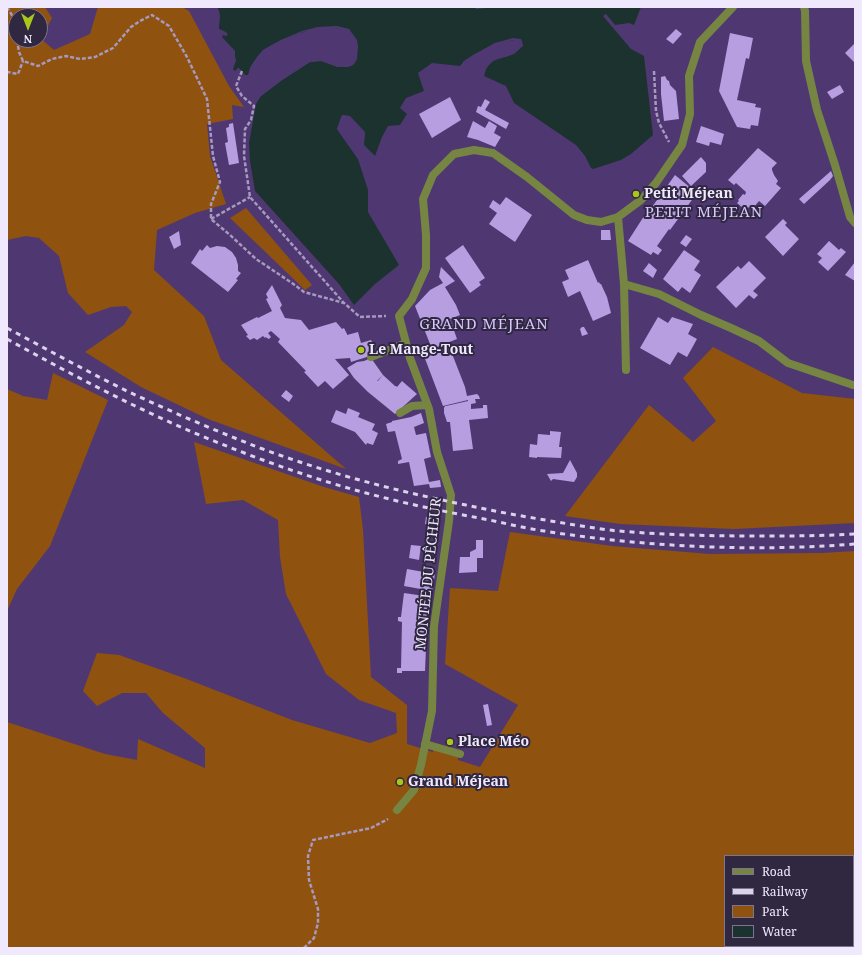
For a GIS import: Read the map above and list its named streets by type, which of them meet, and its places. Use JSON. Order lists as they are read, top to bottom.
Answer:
{
  "streets": {
    "street": ["MONTÉE DU PÊCHEUR"]
  },
  "districts": ["PETIT MÉJEAN", "GRAND MÉJEAN"],
  "places": [
    "Petit Méjean",
    "Le Mange-Tout",
    "Place Méo",
    "Grand Méjean"
  ],
  "legend": [
    "Road",
    "Railway",
    "Park",
    "Water"
  ],
  "north": "bottom"
}
